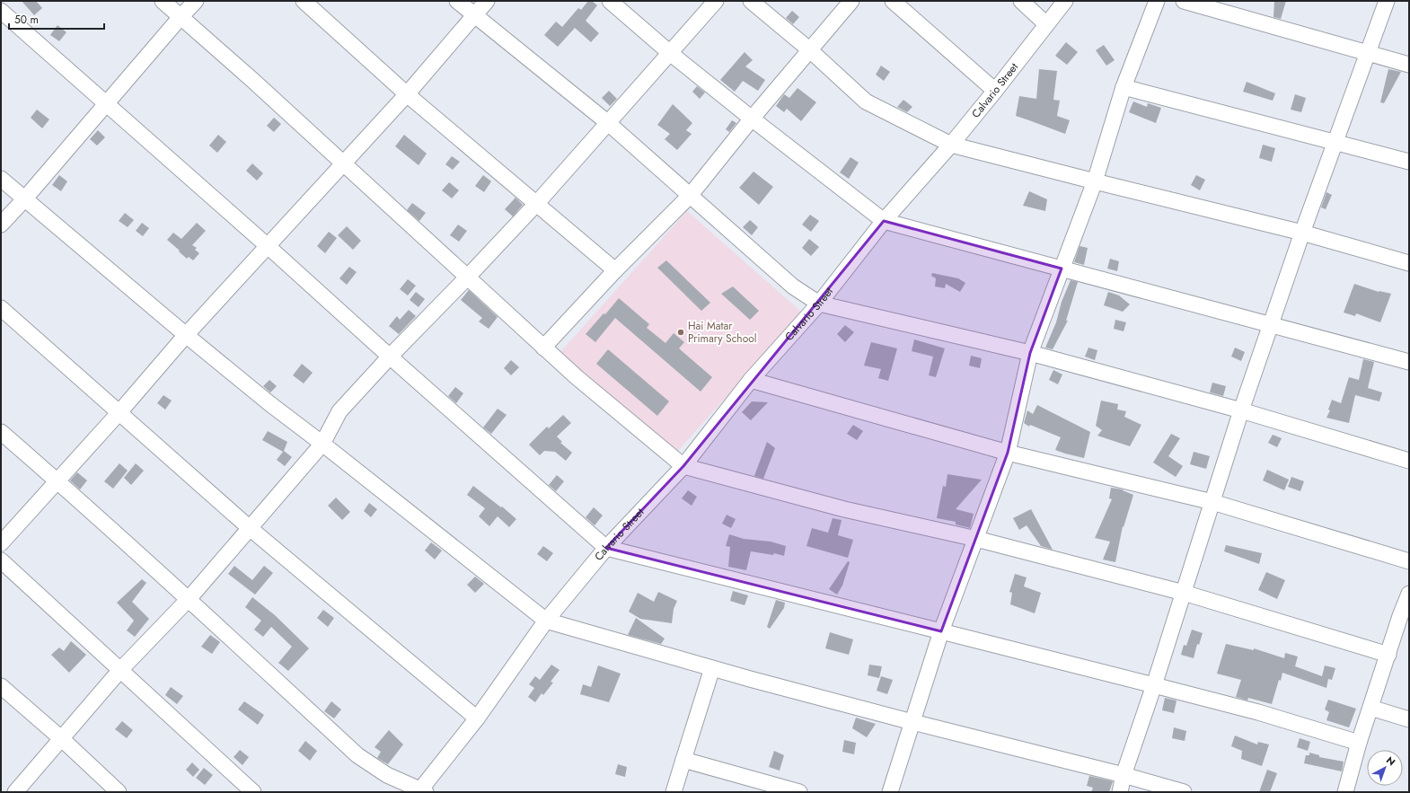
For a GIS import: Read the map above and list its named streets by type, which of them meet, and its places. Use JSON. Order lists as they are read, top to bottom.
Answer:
{
  "streets": {
    "street": ["Calvario Street"]
  },
  "places": ["Hai Matar Primary School"],
  "scale_bar": "50 m",
  "north": "top right"
}
